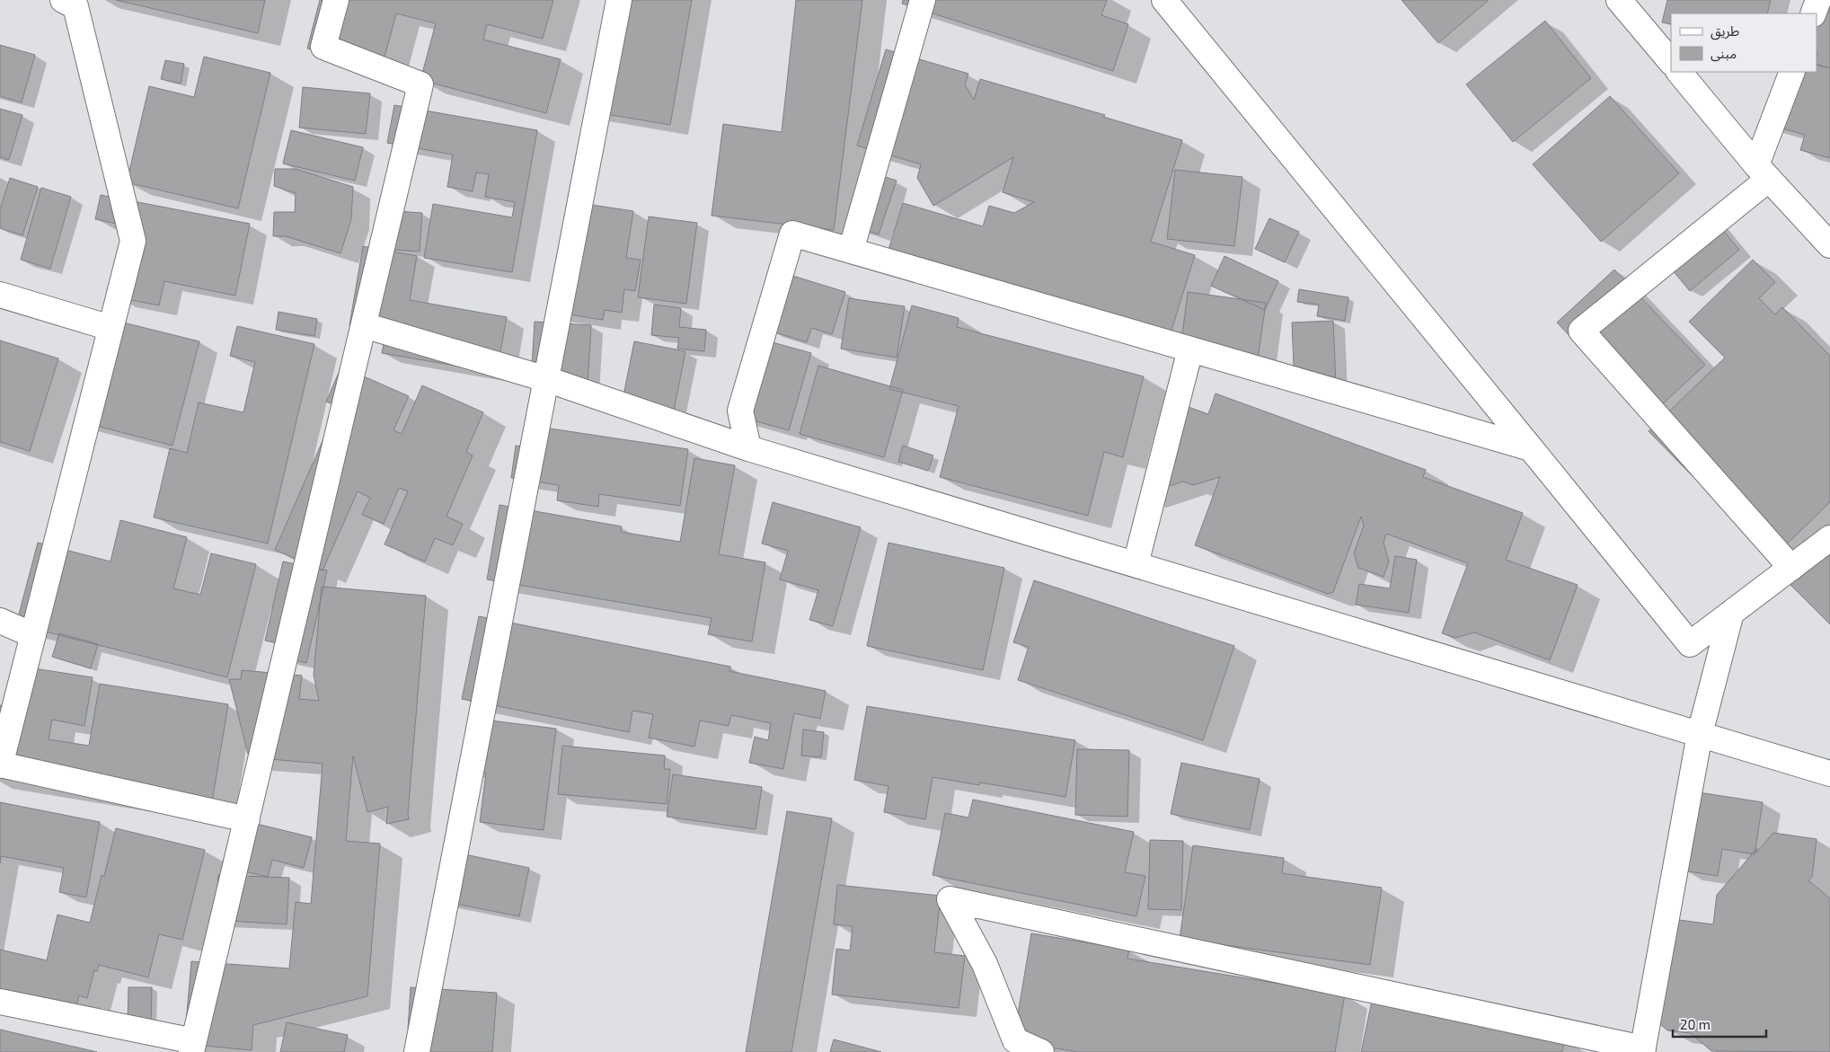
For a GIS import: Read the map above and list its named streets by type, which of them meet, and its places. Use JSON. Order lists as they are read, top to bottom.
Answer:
{
  "legend": ["طريق", "مبنى"],
  "scale_bar": "20 m"
}
